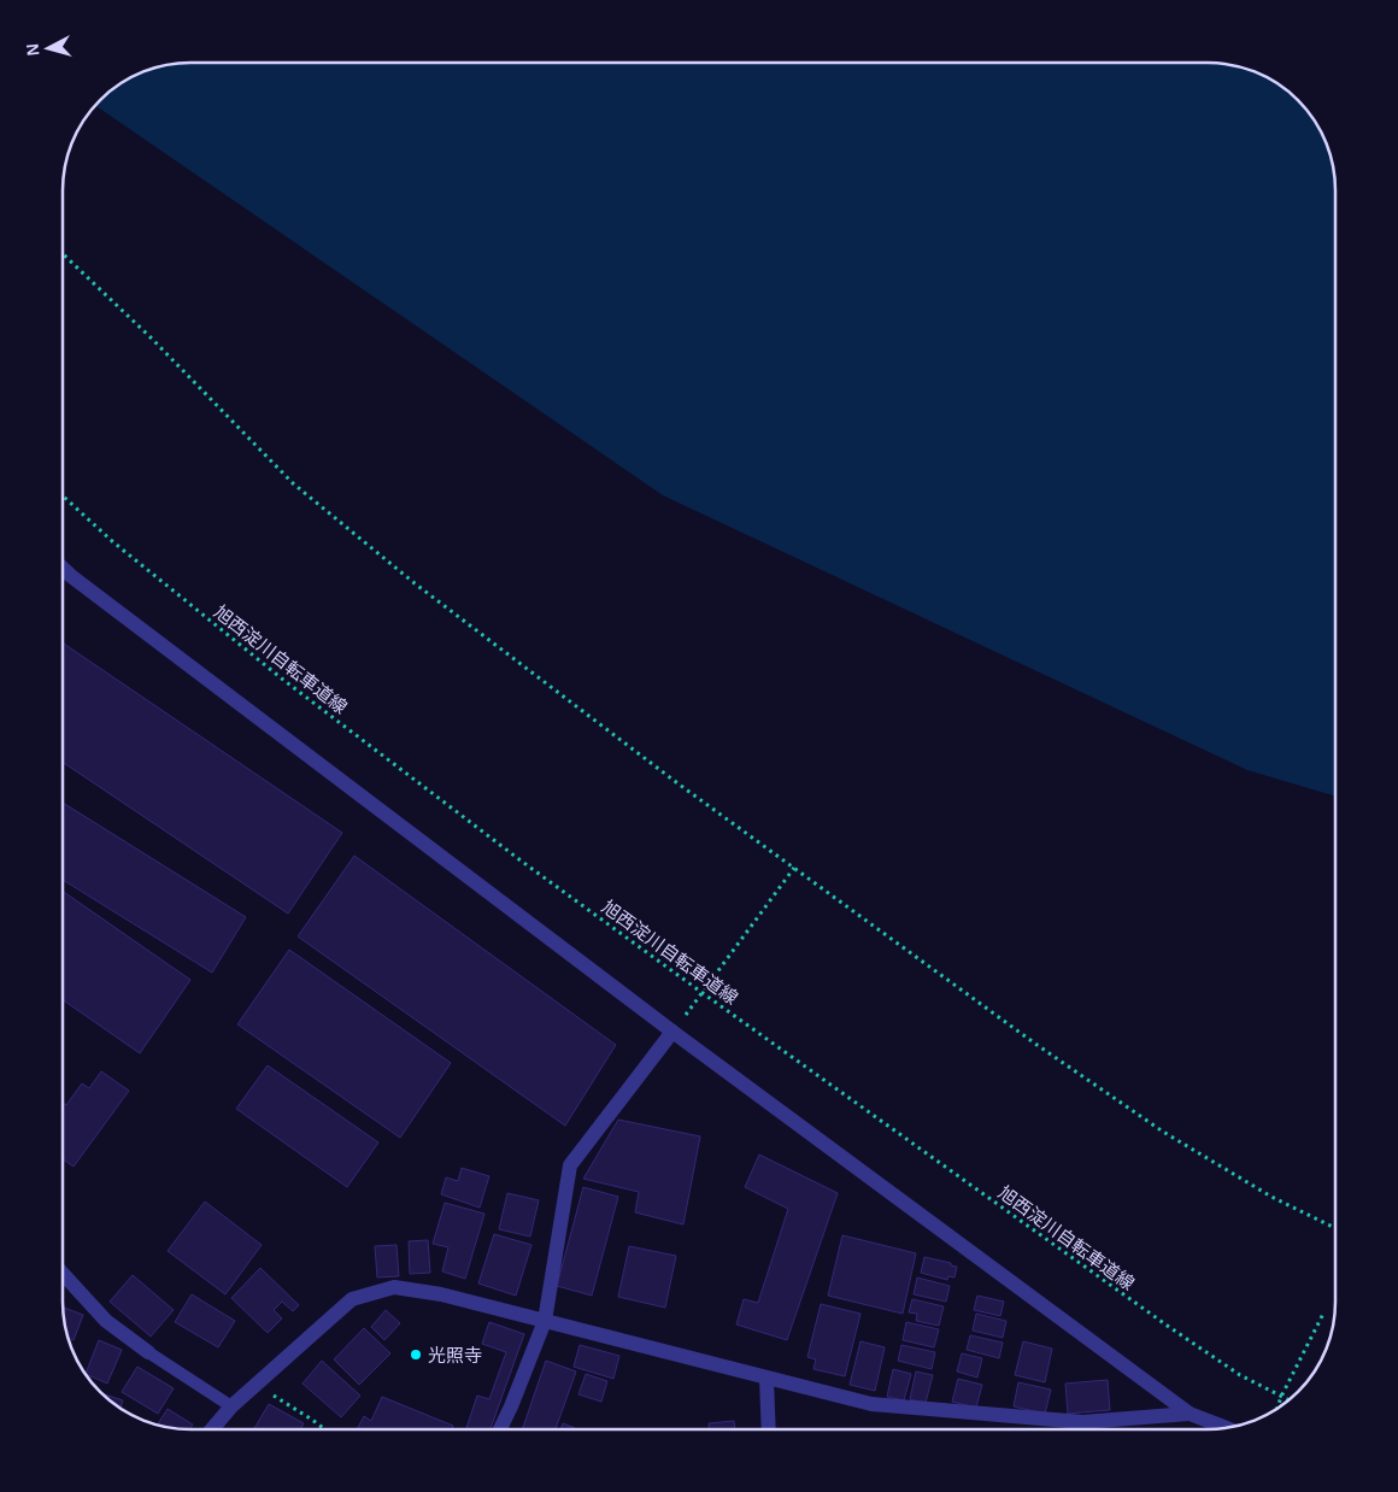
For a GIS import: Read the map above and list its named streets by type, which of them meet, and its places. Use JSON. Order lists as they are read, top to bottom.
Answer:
{
  "streets": {
    "path": ["旭西淀川自転車道線"]
  },
  "places": ["光照寺"],
  "north": "left"
}
